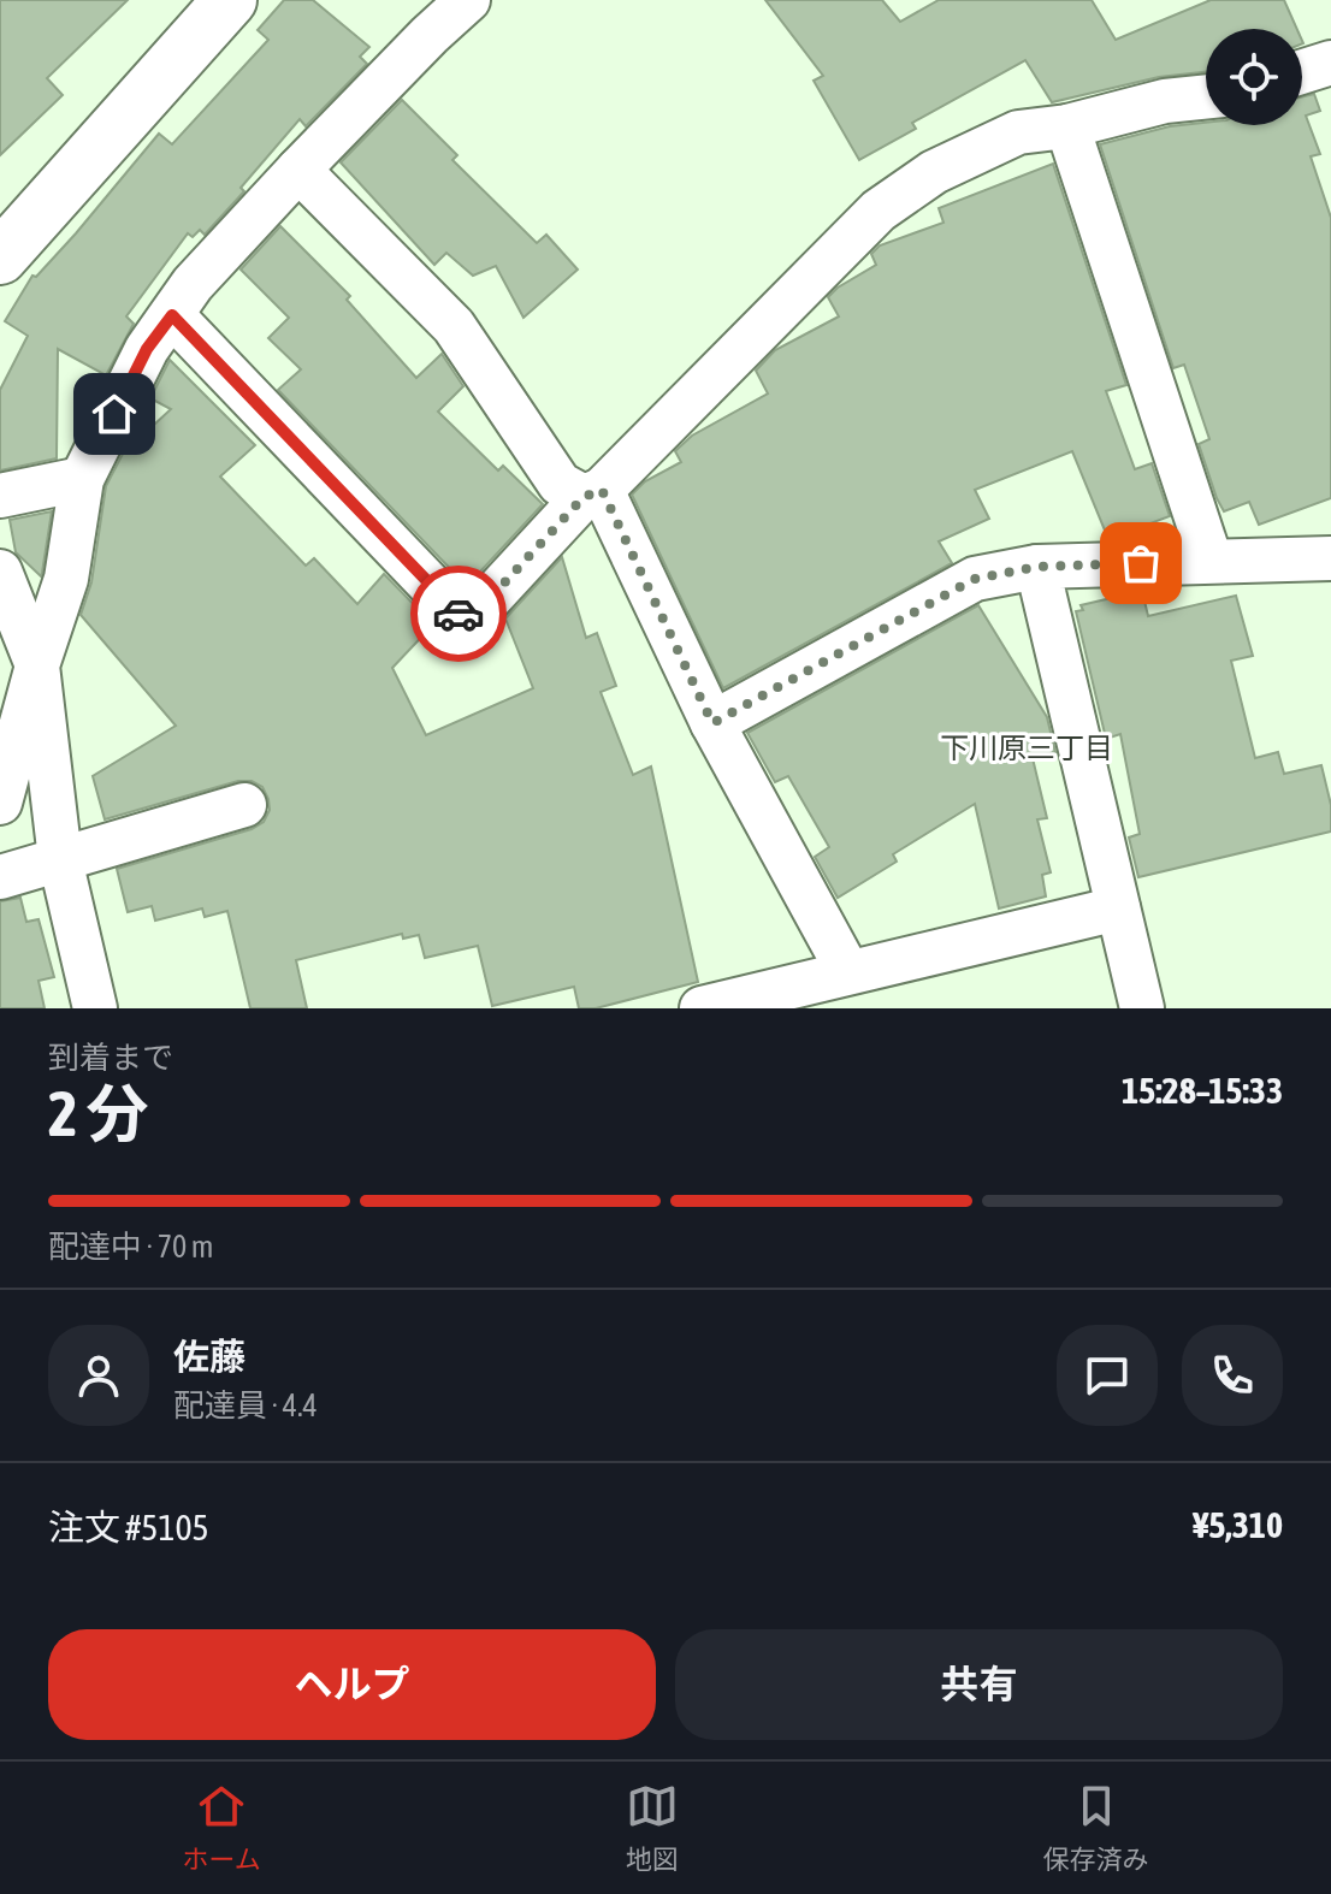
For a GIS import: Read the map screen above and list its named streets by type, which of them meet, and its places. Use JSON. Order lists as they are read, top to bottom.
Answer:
{
  "districts": ["下川原三丁目"],
  "page": {
    "heading": ["2 分", "到着まで", "15:28–15:33"],
    "panel": [
      "佐藤",
      "配達員 · 4.4",
      "注文 #5105",
      "¥5,310"
    ],
    "bar": "配達中 · 70 m",
    "buttons": ["ヘルプ", "共有"],
    "tabs": ["ホーム", "地図", "保存済み"]
  }
}
